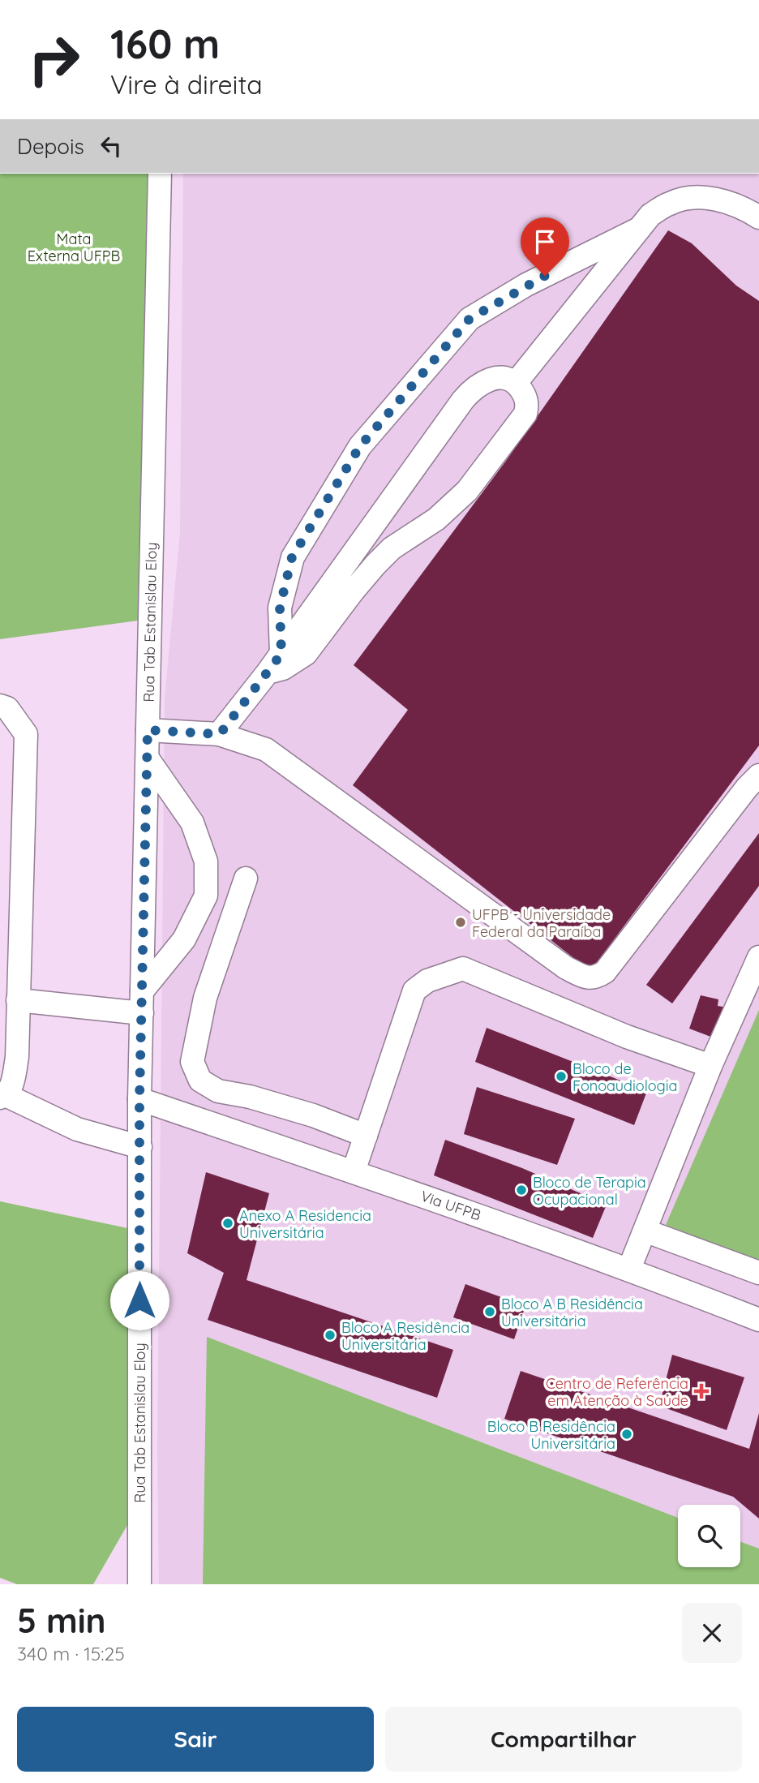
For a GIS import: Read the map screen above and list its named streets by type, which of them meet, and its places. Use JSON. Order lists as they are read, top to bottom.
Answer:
{
  "streets": {
    "street": ["Rua Tab Estanislau Eloy", "Via UFPB"]
  },
  "crossings": [
    ["Rua Tab Estanislau Eloy", "Via UFPB"]
  ],
  "parks": ["Mata Externa UFPB"],
  "places": {
    "other": [
      "UFPB - Universidade Federal da Paraíba",
      "Bloco de Fonoaudiologia",
      "Bloco de Terapia Ocupacional",
      "Anexo A Residencia Universitária",
      "Bloco A B Residência Universitária",
      "Bloco A Residência Universitária",
      "Bloco B Residência Universitária"
    ],
    "health": ["Centro de Referência em Atenção à Saúde"]
  },
  "page": {
    "turn": ["160 m", "Vire à direita"],
    "then": "Depois",
    "heading": ["5 min", "340 m · 15:25"],
    "buttons": ["Sair", "Compartilhar"]
  }
}
